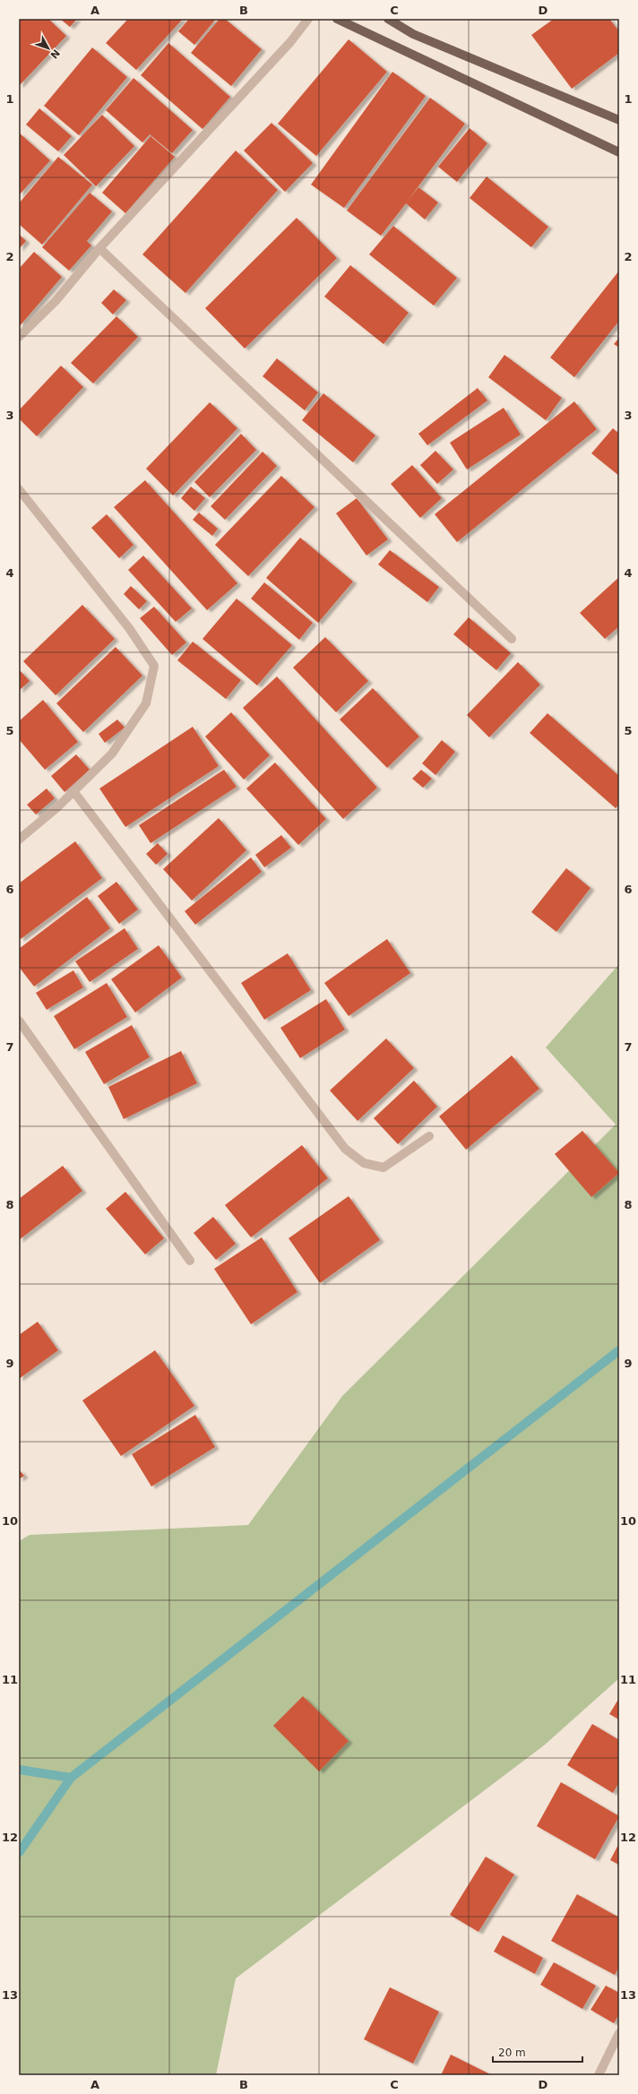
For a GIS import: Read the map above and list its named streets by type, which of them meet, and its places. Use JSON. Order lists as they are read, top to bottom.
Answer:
{
  "scale_bar": "20 m",
  "north": "bottom right",
  "grid": {
    "columns": [
      "A",
      "B",
      "C",
      "D"
    ],
    "rows": [
      "1",
      "2",
      "3",
      "4",
      "5",
      "6",
      "7",
      "8",
      "9",
      "10",
      "11",
      "12",
      "13"
    ]
  }
}
